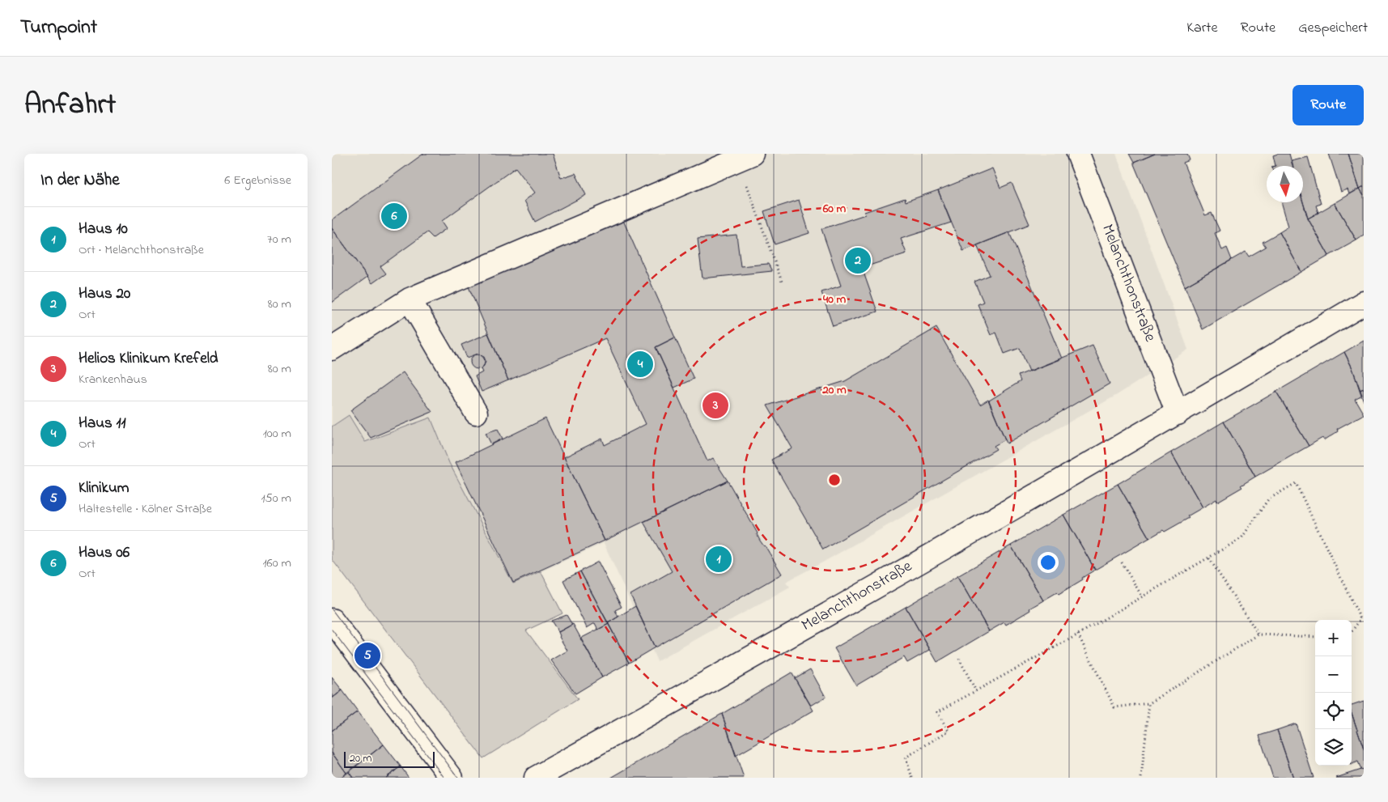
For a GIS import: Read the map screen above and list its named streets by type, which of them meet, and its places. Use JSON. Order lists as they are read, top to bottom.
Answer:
{
  "streets": {
    "street": ["Melanchthonstraße"]
  },
  "scale_bar": "20 m",
  "north": "bottom",
  "page": {
    "header": "Turnpoint",
    "nav": ["Karte", "Route", "Gespeichert"],
    "title": "Anfahrt",
    "buttons": "Route",
    "heading": ["In der Nähe", "6 Ergebnisse"],
    "pins": [
      "6",
      "2",
      "4",
      "3",
      "1",
      "5"
    ],
    "list": [
      {
        "mark": "1",
        "name": "Haus 10",
        "note": "Ort · Melanchthonstraße",
        "value": "70 m"
      },
      {
        "mark": "2",
        "name": "Haus 20",
        "note": "Ort",
        "value": "80 m"
      },
      {
        "mark": "3",
        "name": "Helios Klinikum Krefeld",
        "note": "Krankenhaus",
        "value": "80 m"
      },
      {
        "mark": "4",
        "name": "Haus 11",
        "note": "Ort",
        "value": "100 m"
      },
      {
        "mark": "5",
        "name": "Klinikum",
        "note": "Haltestelle · Kölner Straße",
        "value": "150 m"
      },
      {
        "mark": "6",
        "name": "Haus 06",
        "note": "Ort",
        "value": "160 m"
      }
    ],
    "map_buttons": ["+", "−"],
    "scale": "20 m"
  },
  "rings": ["60 m", "40 m", "20 m"]
}
